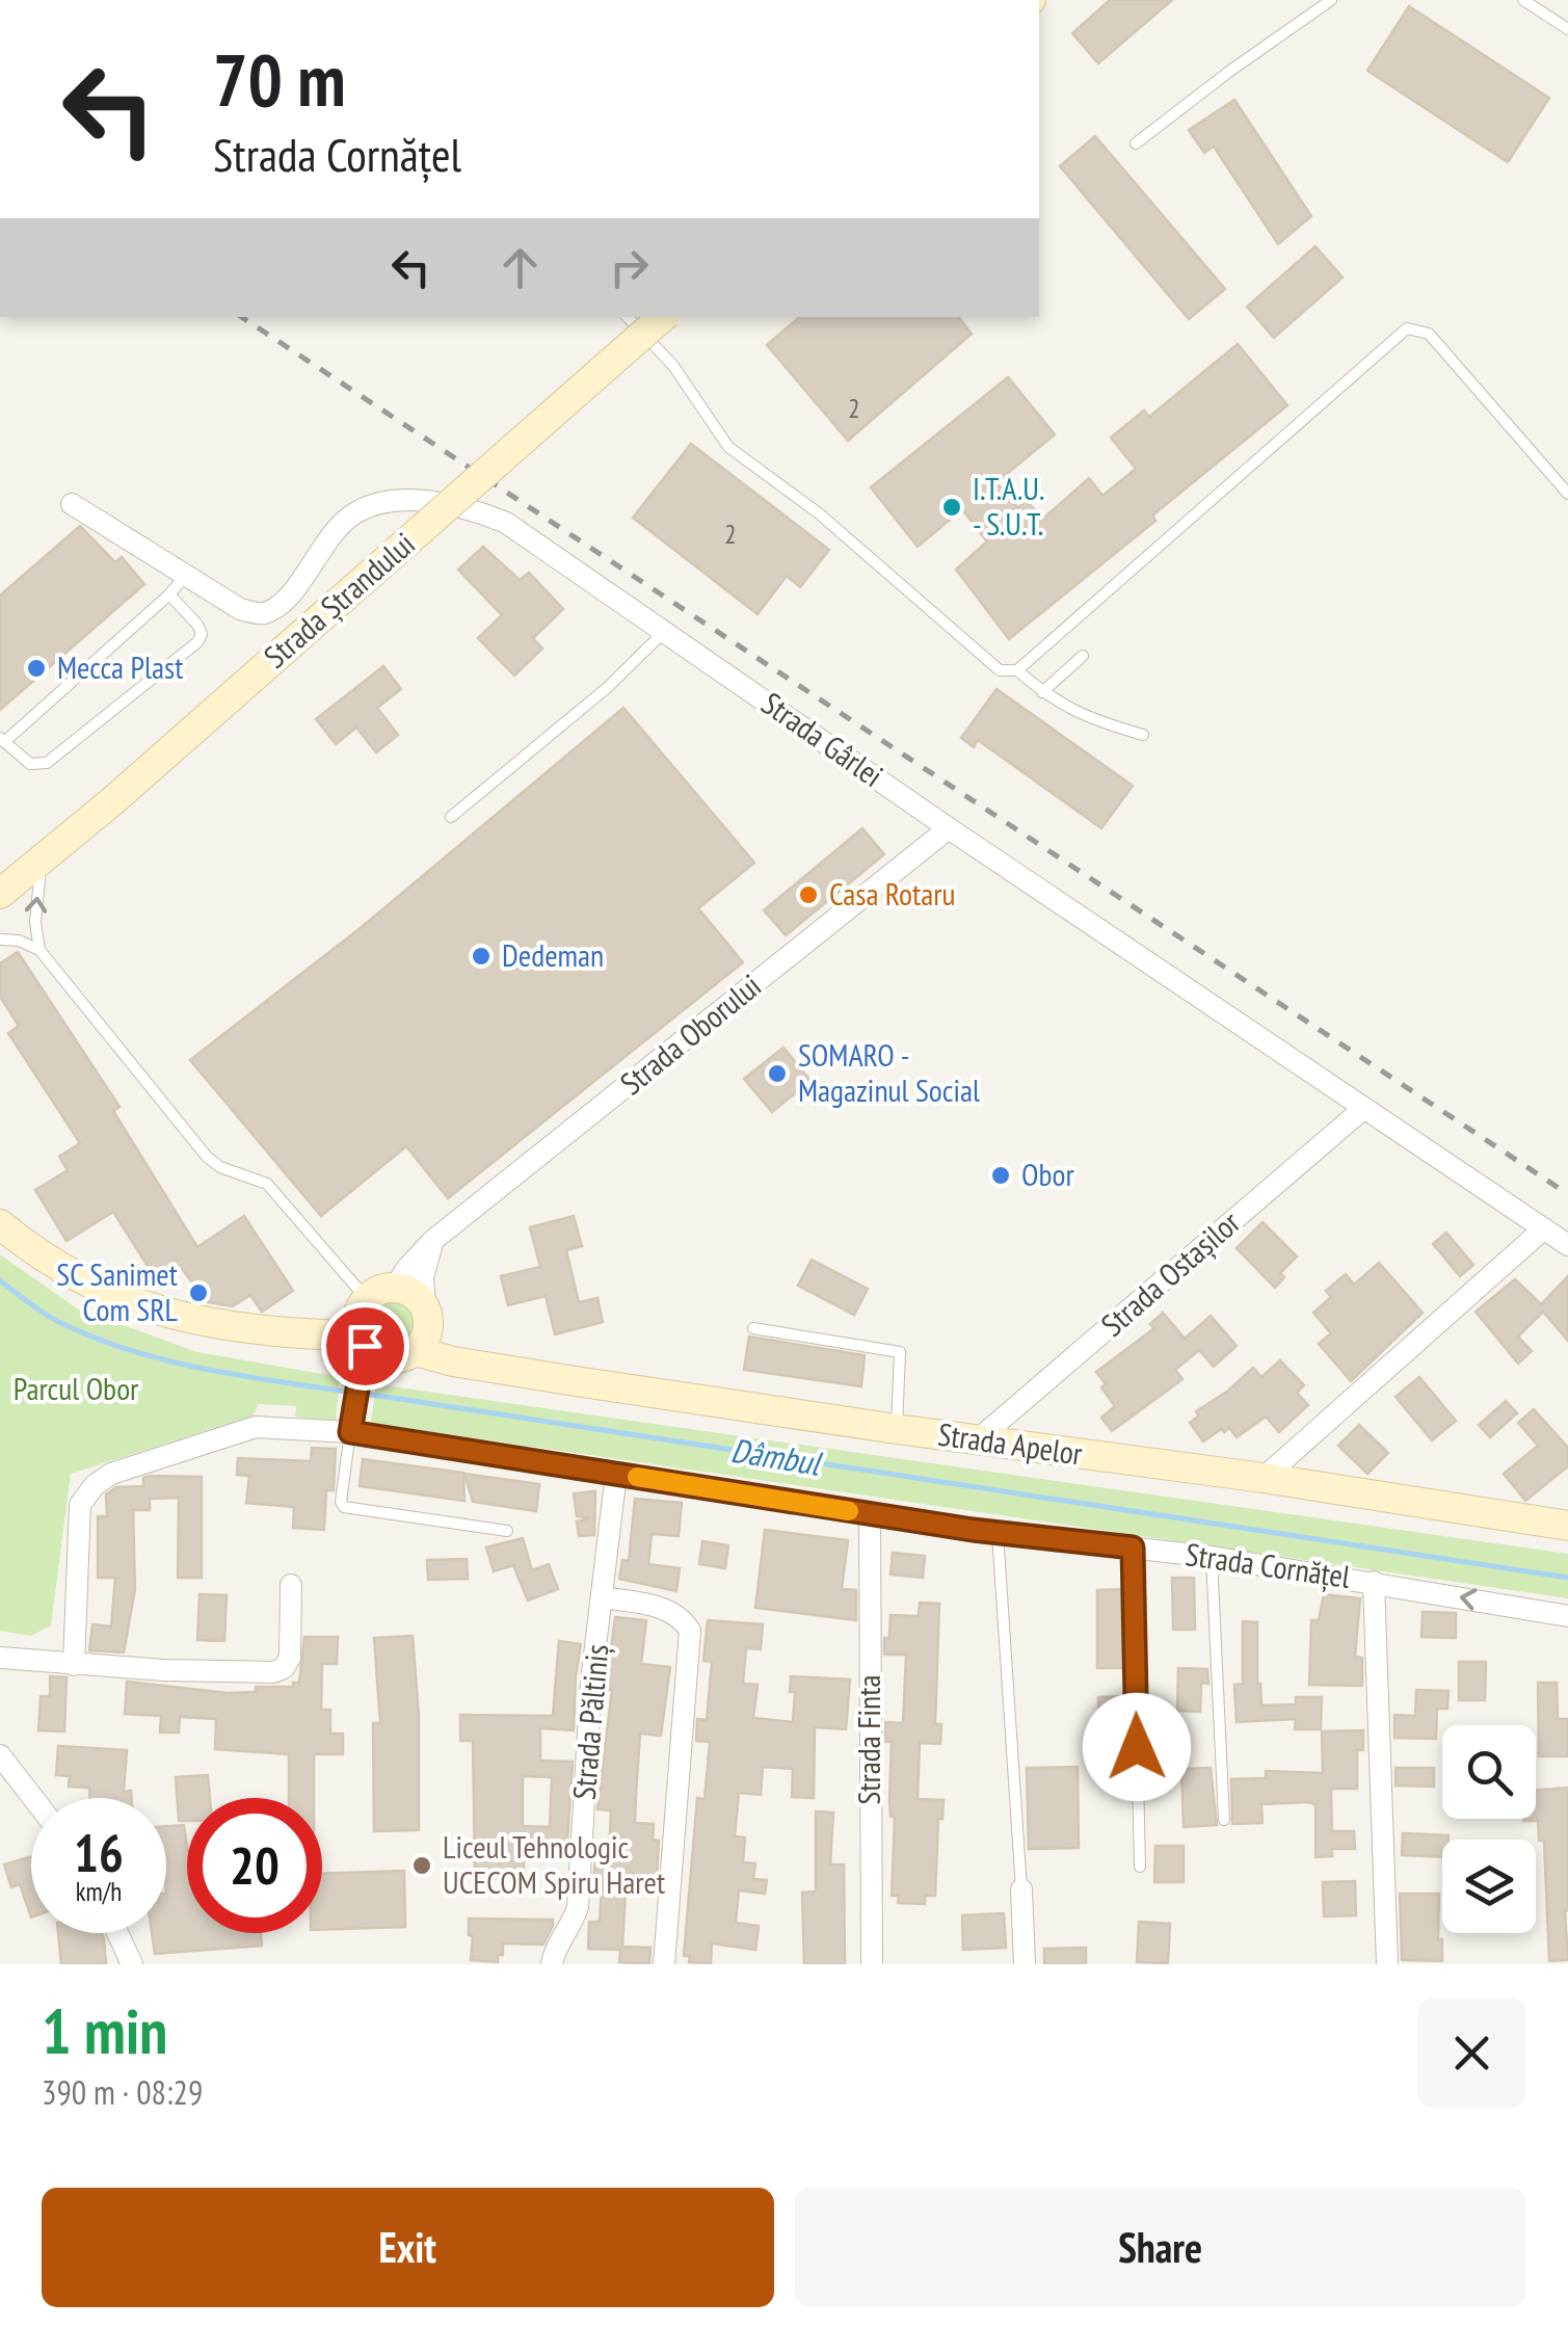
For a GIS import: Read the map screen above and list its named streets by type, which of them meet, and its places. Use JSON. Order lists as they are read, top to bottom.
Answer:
{
  "streets": {
    "street": [
      "Strada Ștrandului",
      "Strada Gârlei",
      "Strada Oborului",
      "Strada Ostașilor",
      "Strada Apelor",
      "Strada Cornățel",
      "Strada Păltiniș",
      "Strada Finta"
    ]
  },
  "crossings": [
    ["Strada Gârlei", "Strada Oborului"],
    ["Strada Gârlei", "Strada Ostașilor"],
    ["Strada Oborului", "Strada Apelor"],
    ["Strada Ostașilor", "Strada Apelor"],
    ["Strada Cornățel", "Strada Păltiniș"],
    ["Strada Cornățel", "Strada Finta"]
  ],
  "water": ["Dâmbul"],
  "parks": ["Parcul Obor"],
  "places": [
    "I.T.A.U. - S.U.T.",
    "Mecca Plast",
    "Casa Rotaru",
    "Dedeman",
    "SOMARO - Magazinul Social",
    "Obor",
    "SC Sanimet Com SRL",
    "Liceul Tehnologic UCECOM Spiru Haret"
  ],
  "house_numbers": ["2", "2"],
  "page": {
    "turn": ["70 m", "Strada Cornățel"],
    "speed": "16 km/h",
    "limit": "20",
    "heading": ["1 min", "390 m · 08:29"],
    "buttons": ["Exit", "Share"]
  }
}
